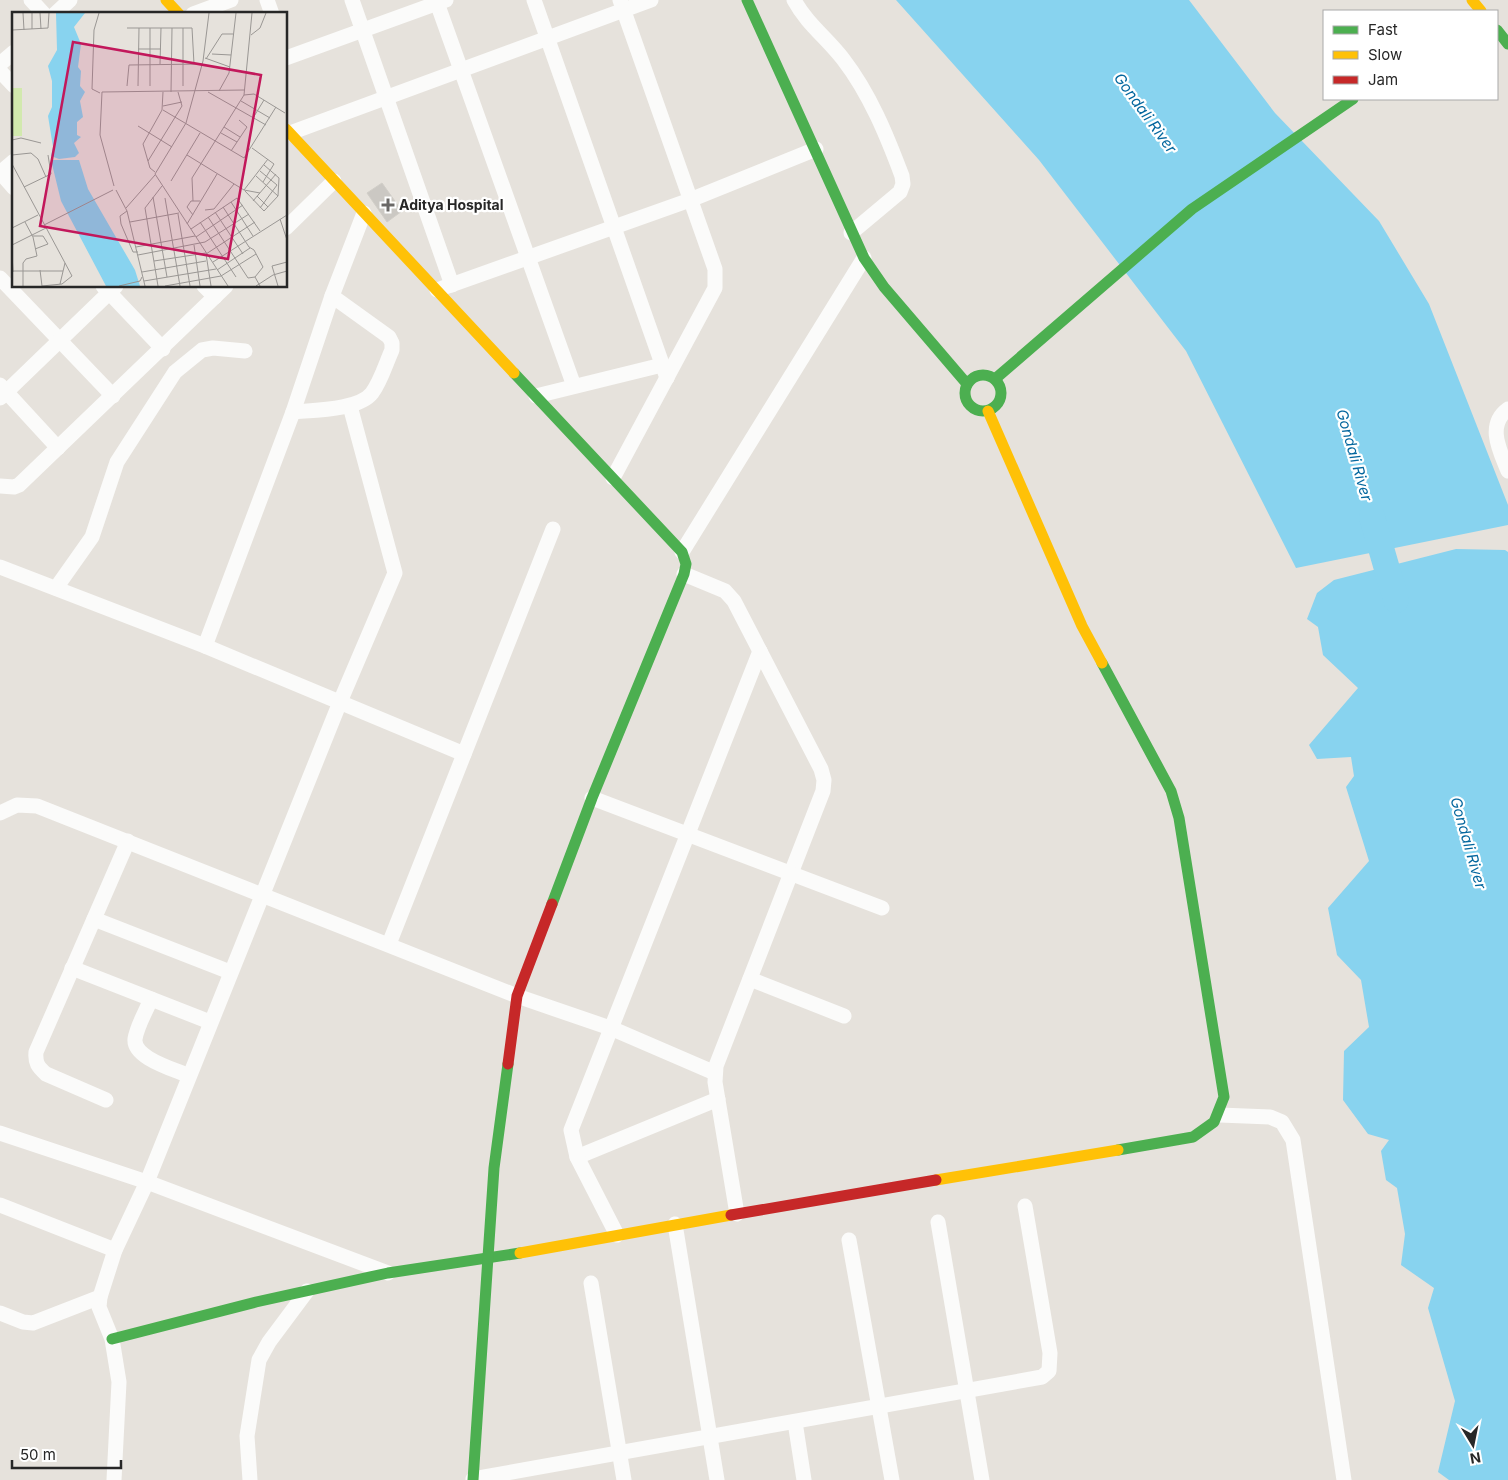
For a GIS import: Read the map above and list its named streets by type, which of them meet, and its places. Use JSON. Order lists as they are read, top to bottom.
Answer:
{
  "water": ["Gondali River"],
  "places": {
    "health": ["Aditya Hospital"]
  },
  "legend": ["Fast", "Slow", "Jam"],
  "scale_bar": "50 m",
  "north": "bottom"
}
